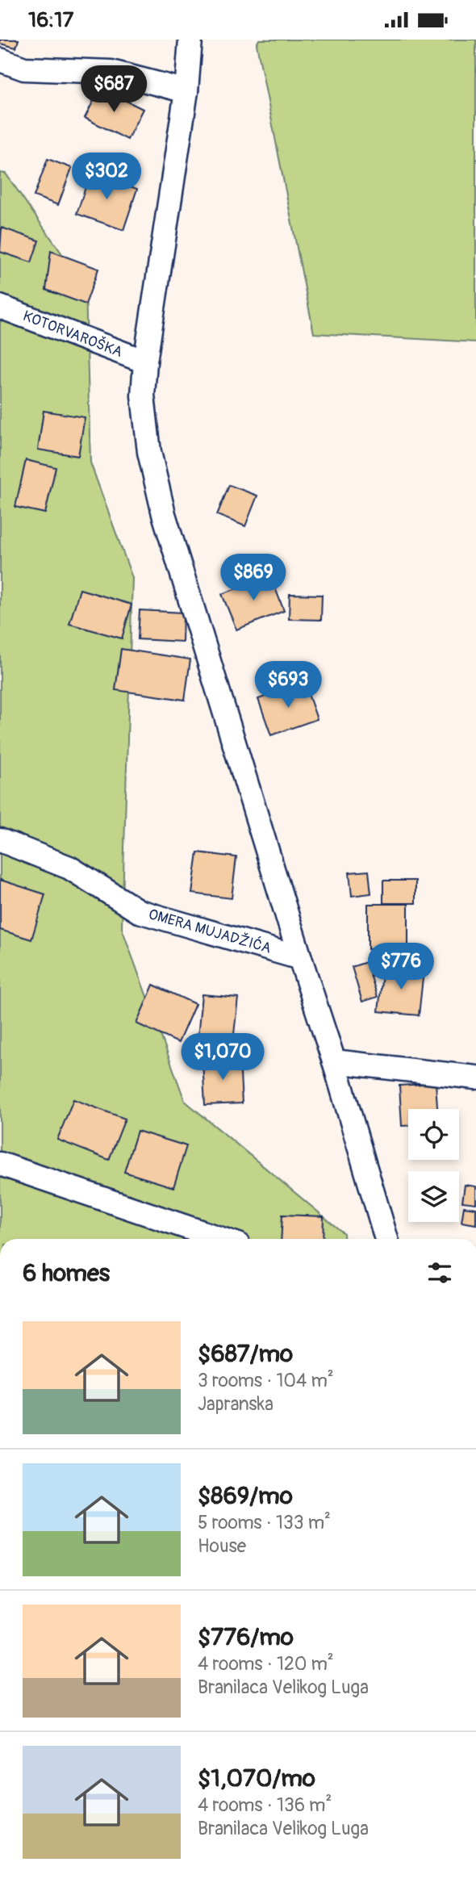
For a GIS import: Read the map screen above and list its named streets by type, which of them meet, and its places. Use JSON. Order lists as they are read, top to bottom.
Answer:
{
  "streets": {
    "street": ["KOTORVAROŠKA", "OMERA MUJADŽIĆA"]
  },
  "page": {
    "status": "16:17",
    "price": [
      "$687",
      "$302",
      "$869",
      "$693",
      "$776",
      "$1,070"
    ],
    "heading": "6 homes",
    "list": [
      {
        "name": "$687/mo",
        "note": "3 rooms · 104 m² · Japranska"
      },
      {
        "name": "$869/mo",
        "note": "5 rooms · 133 m² · House"
      },
      {
        "name": "$776/mo",
        "note": "4 rooms · 120 m² · Branilaca Velikog Luga"
      },
      {
        "name": "$1,070/mo",
        "note": "4 rooms · 136 m² · Branilaca Velikog Luga"
      }
    ]
  }
}
